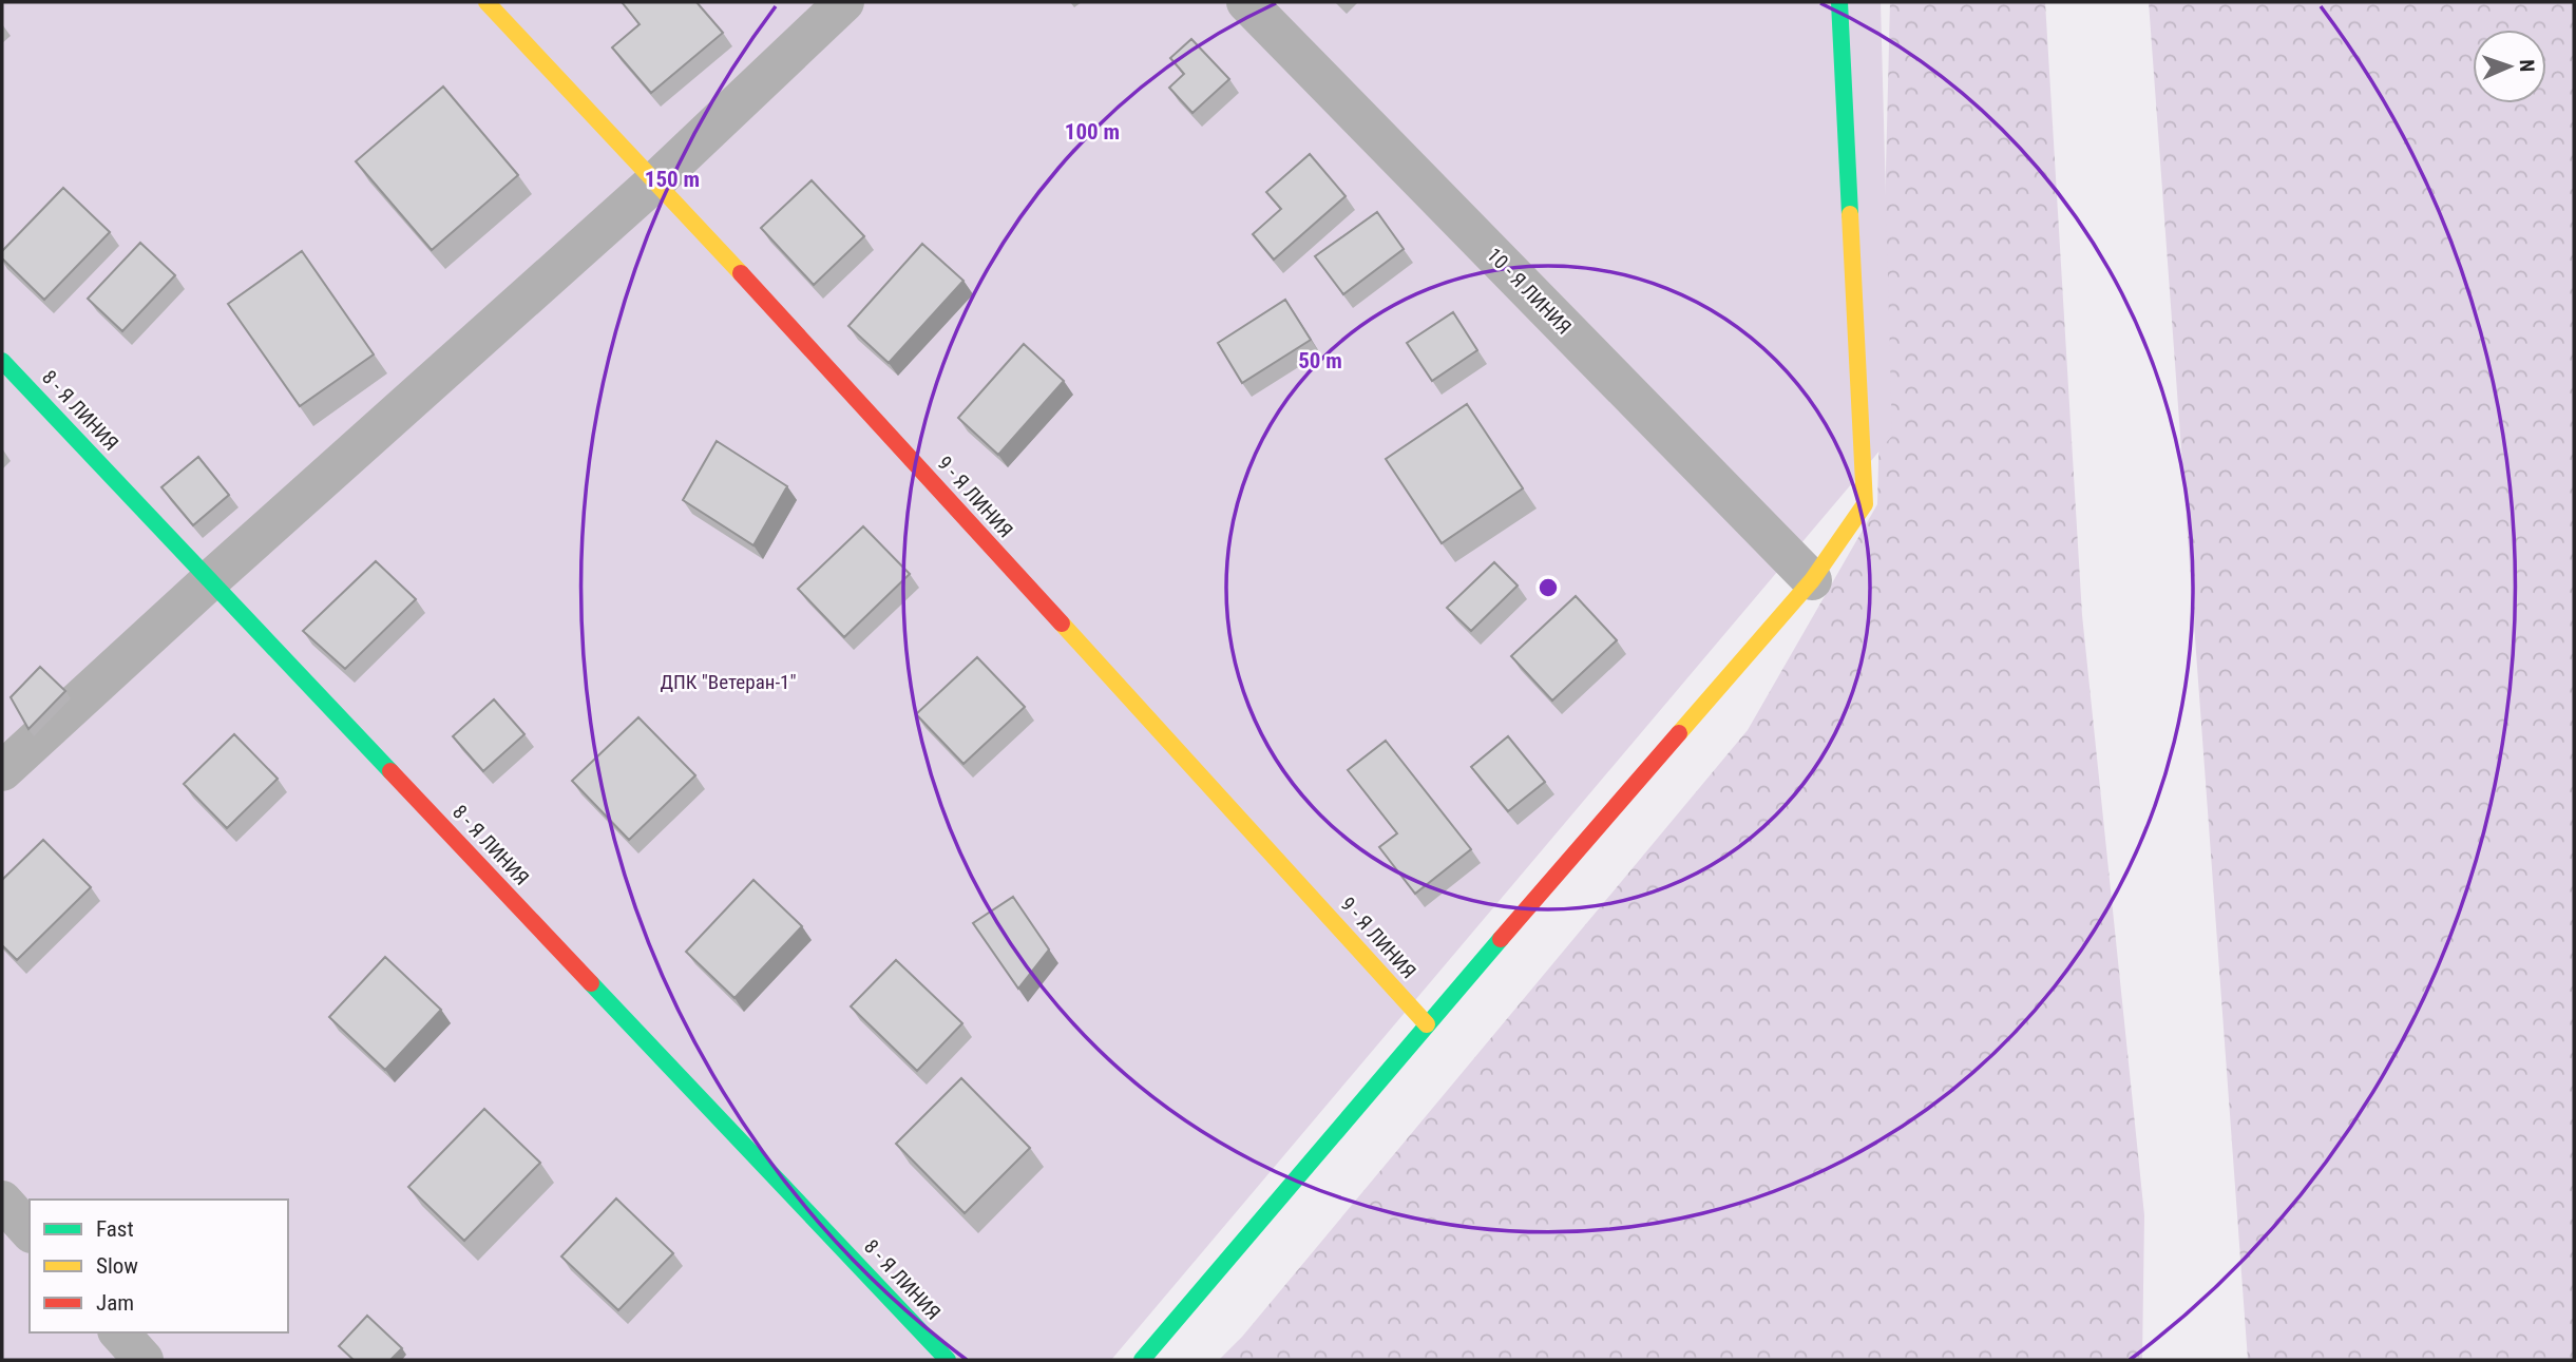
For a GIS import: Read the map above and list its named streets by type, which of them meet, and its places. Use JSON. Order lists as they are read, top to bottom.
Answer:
{
  "streets": {
    "street": ["10 - Я ЛИНИЯ", "8 - Я ЛИНИЯ", "9 - Я ЛИНИЯ"]
  },
  "parks": ["ДПК \"Ветеран-1\""],
  "legend": ["Fast", "Slow", "Jam"],
  "north": "right",
  "rings": ["100 m", "150 m", "50 m"]
}
